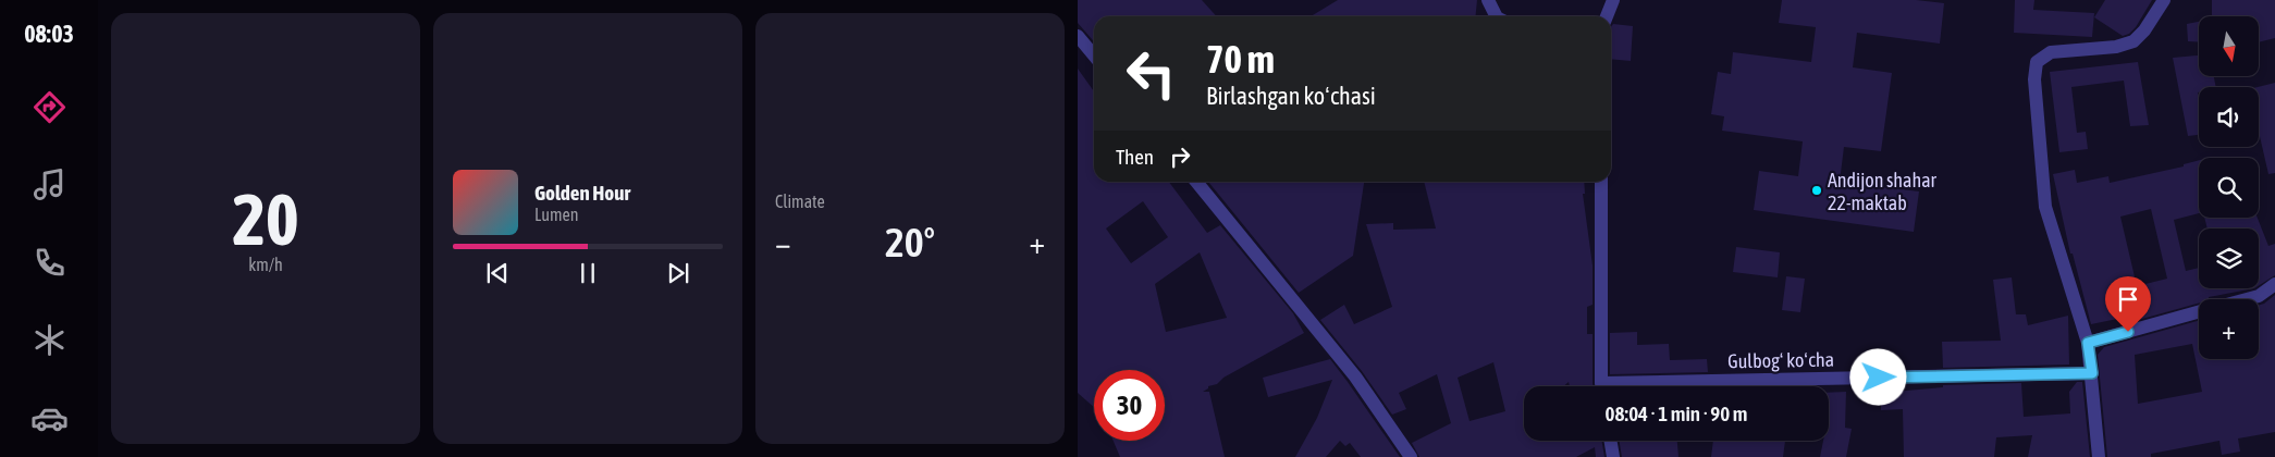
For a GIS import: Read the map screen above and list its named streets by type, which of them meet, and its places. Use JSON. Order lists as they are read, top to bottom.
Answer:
{
  "streets": {
    "street": ["Gulbogʻ koʻcha"]
  },
  "places": ["Andijon shahar 22-maktab"],
  "north": "bottom",
  "page": {
    "tabs": "08:03",
    "tile": [
      ["20", "km/h"],
      "Climate"
    ],
    "map_buttons": "+",
    "turn": ["70 m", "Birlashgan koʻchasi"],
    "then": "Then",
    "song": ["Golden Hour", "Lumen"],
    "heat": ["−", "20°", "+"],
    "limit": "30",
    "trip": "08:04 · 1 min · 90 m"
  }
}
